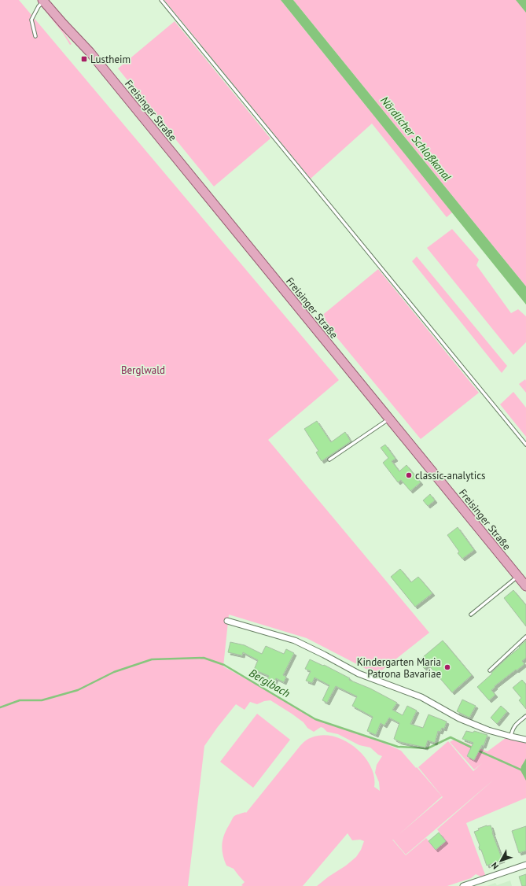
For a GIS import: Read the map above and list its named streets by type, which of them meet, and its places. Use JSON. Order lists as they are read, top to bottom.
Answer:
{
  "streets": {
    "main road": ["Freisinger Straße"]
  },
  "water": ["Nördlicher Schloßkanal", "Berglbach"],
  "parks": ["Berglwald"],
  "places": {
    "transit": ["Lustheim"],
    "other": ["classic-analytics", "Kindergarten Maria Patrona Bavariae"]
  },
  "north": "bottom left"
}
